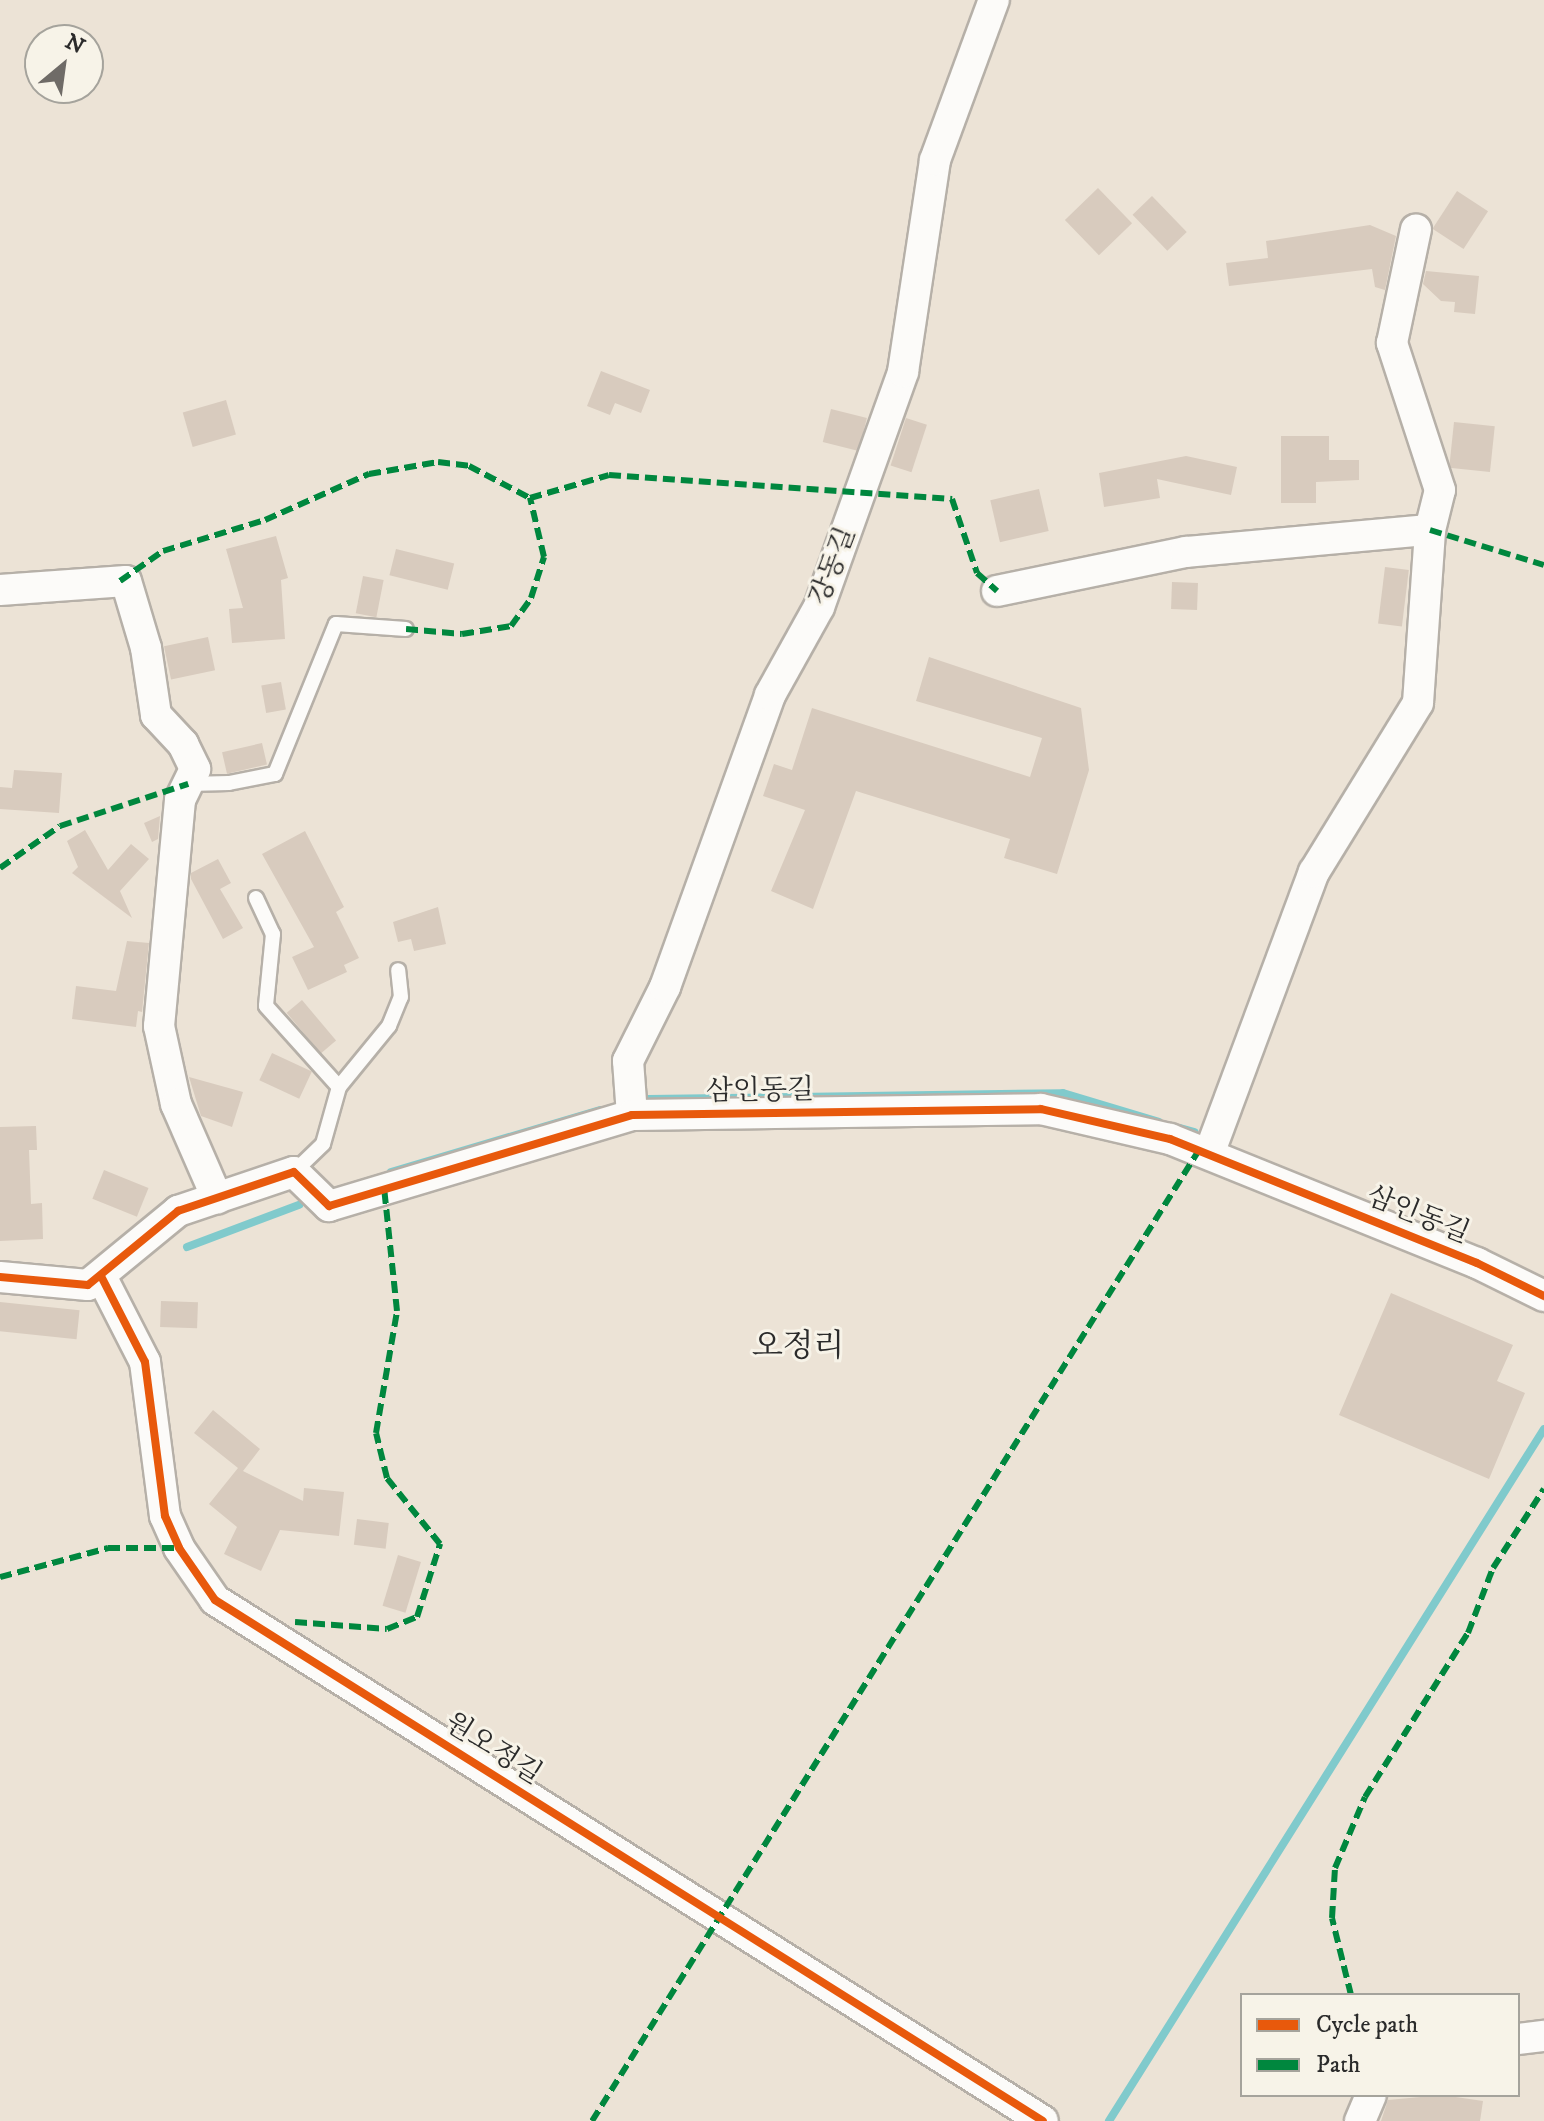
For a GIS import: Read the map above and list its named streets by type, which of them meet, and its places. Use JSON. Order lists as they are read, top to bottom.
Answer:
{
  "streets": {
    "street": ["강동길", "삼인동길", "원오정길"]
  },
  "crossings": [
    ["강동길", "삼인동길"]
  ],
  "districts": ["오정리"],
  "legend": ["Cycle path", "Path"],
  "north": "top right"
}
